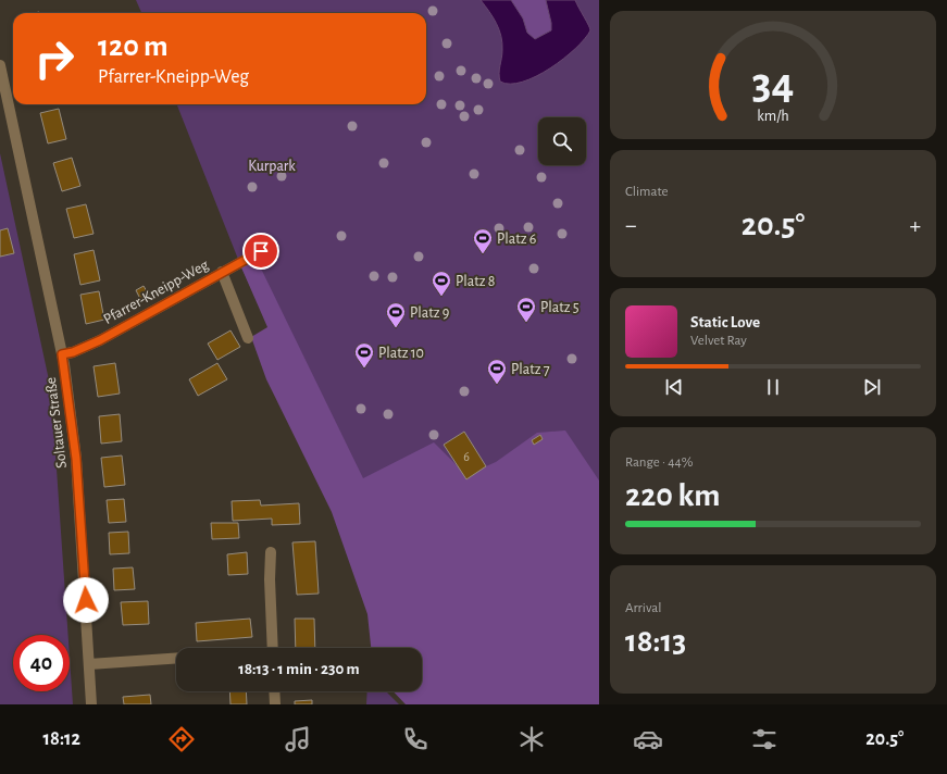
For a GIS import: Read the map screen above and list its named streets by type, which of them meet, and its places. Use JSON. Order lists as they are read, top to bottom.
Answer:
{
  "streets": {
    "street": ["Pfarrer-Kneipp-Weg", "Soltauer Straße"]
  },
  "crossings": [
    ["Pfarrer-Kneipp-Weg", "Soltauer Straße"]
  ],
  "parks": ["Kurpark"],
  "places": {
    "sports": [
      "Platz 6",
      "Platz 8",
      "Platz 5",
      "Platz 9",
      "Platz 10",
      "Platz 7"
    ]
  },
  "house_numbers": ["6"],
  "page": {
    "turn": ["120 m", "Pfarrer-Kneipp-Weg"],
    "tile": [
      "Climate",
      ["Range · 44%", "220 km"],
      ["Arrival", "18:13"]
    ],
    "heat": ["−", "20.5°", "+"],
    "song": ["Static Love", "Velvet Ray"],
    "limit": "40",
    "trip": "18:13 · 1 min · 230 m",
    "tabs": ["18:12", "20.5°"],
    "gauge": ["34", "km/h"]
  }
}
